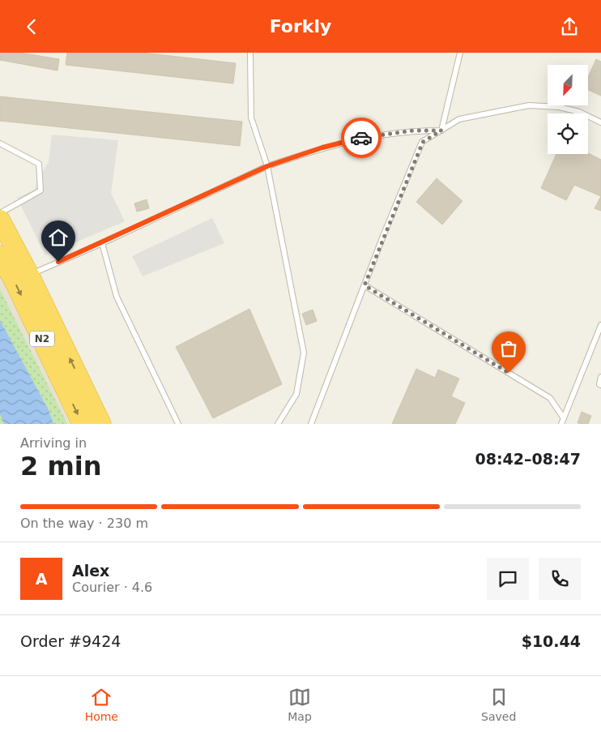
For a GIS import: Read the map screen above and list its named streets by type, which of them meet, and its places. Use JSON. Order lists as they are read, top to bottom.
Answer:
{
  "streets": {
    "highway": ["N2"]
  },
  "north": "bottom left",
  "page": {
    "header": "Forkly",
    "heading": ["2 min", "Arriving in", "08:42–08:47"],
    "panel": [
      "Alex",
      "Courier · 4.6",
      "Order #9424",
      "$10.44"
    ],
    "bar": "On the way · 230 m",
    "round": "A",
    "tabs": ["Home", "Map", "Saved"]
  }
}
